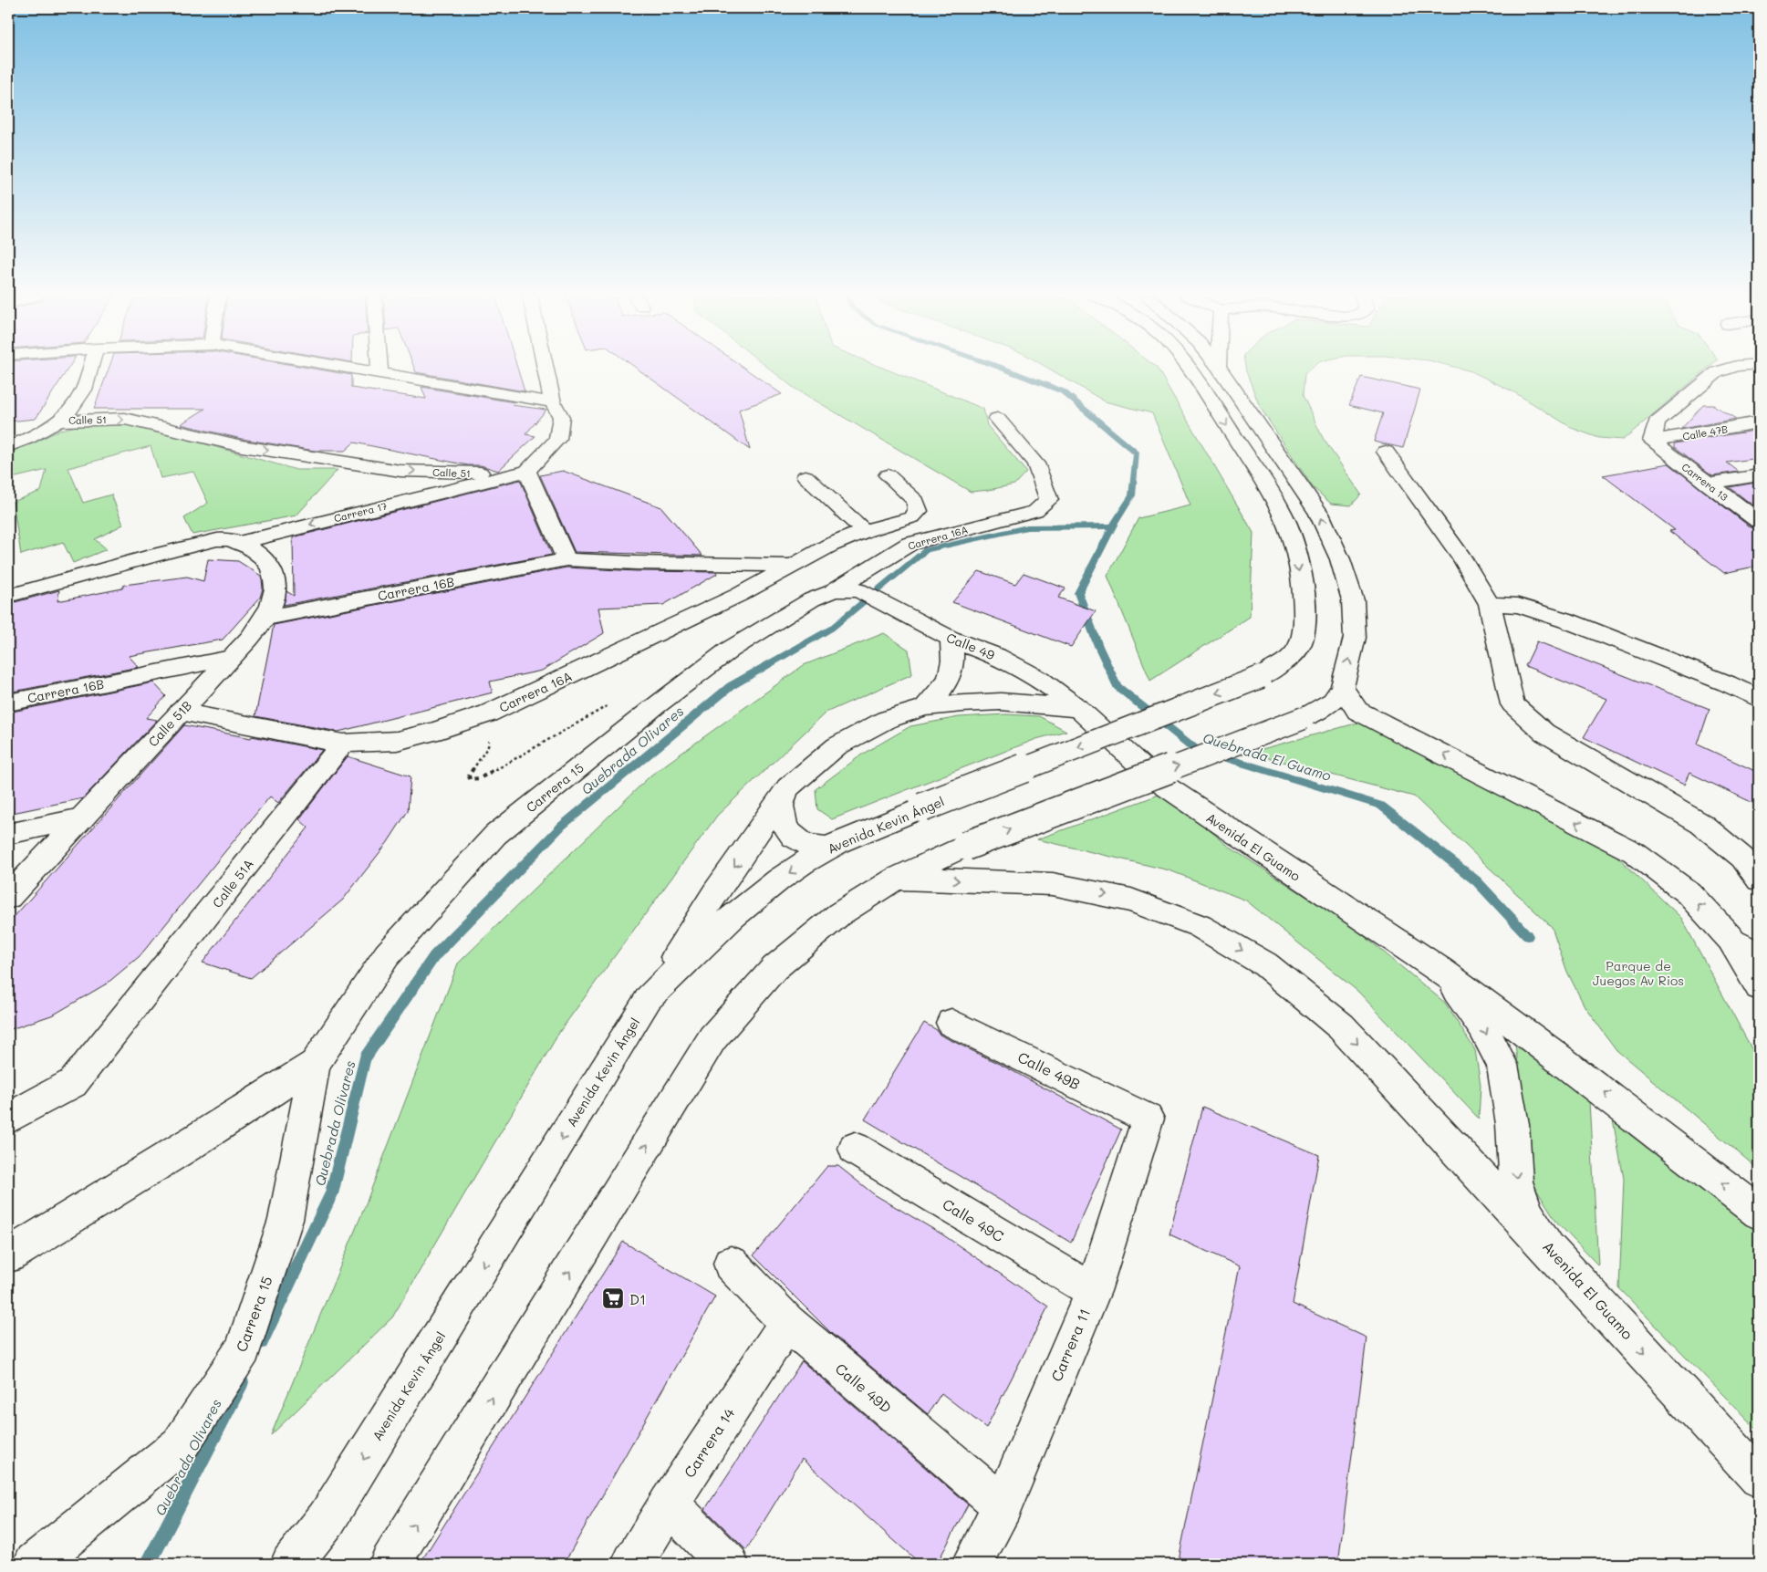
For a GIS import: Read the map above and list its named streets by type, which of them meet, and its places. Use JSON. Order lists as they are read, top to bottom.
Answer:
{
  "streets": {
    "street": [
      "Calle 51",
      "Calle 47B",
      "Carrera 13",
      "Carrera 17",
      "Carrera 16A",
      "Carrera 16B",
      "Calle 49",
      "Calle 51B",
      "Carrera 15",
      "Avenida Kevin Ángel",
      "Avenida El Guamo",
      "Calle 51A",
      "Calle 49B",
      "Calle 49C",
      "Carrera 11",
      "Calle 49D",
      "Carrera 14"
    ]
  },
  "crossings": [
    ["Calle 51", "Carrera 17"],
    ["Calle 47B", "Carrera 13"],
    ["Carrera 17", "Calle 51B"],
    ["Carrera 16A", "Calle 51B"],
    ["Carrera 16A", "Carrera 15"],
    ["Carrera 16A", "Calle 51A"],
    ["Carrera 16B", "Calle 51B"],
    ["Calle 49", "Carrera 15"],
    ["Calle 49", "Avenida El Guamo"],
    ["Calle 49B", "Carrera 11"],
    ["Calle 49C", "Carrera 11"],
    ["Carrera 11", "Calle 49D"],
    ["Calle 49D", "Carrera 14"]
  ],
  "water": ["Quebrada Olivares", "Quebrada El Guamo"],
  "parks": ["Parque de Juegos Av Rios"],
  "places": {
    "supermarket": ["D1"]
  }
}
